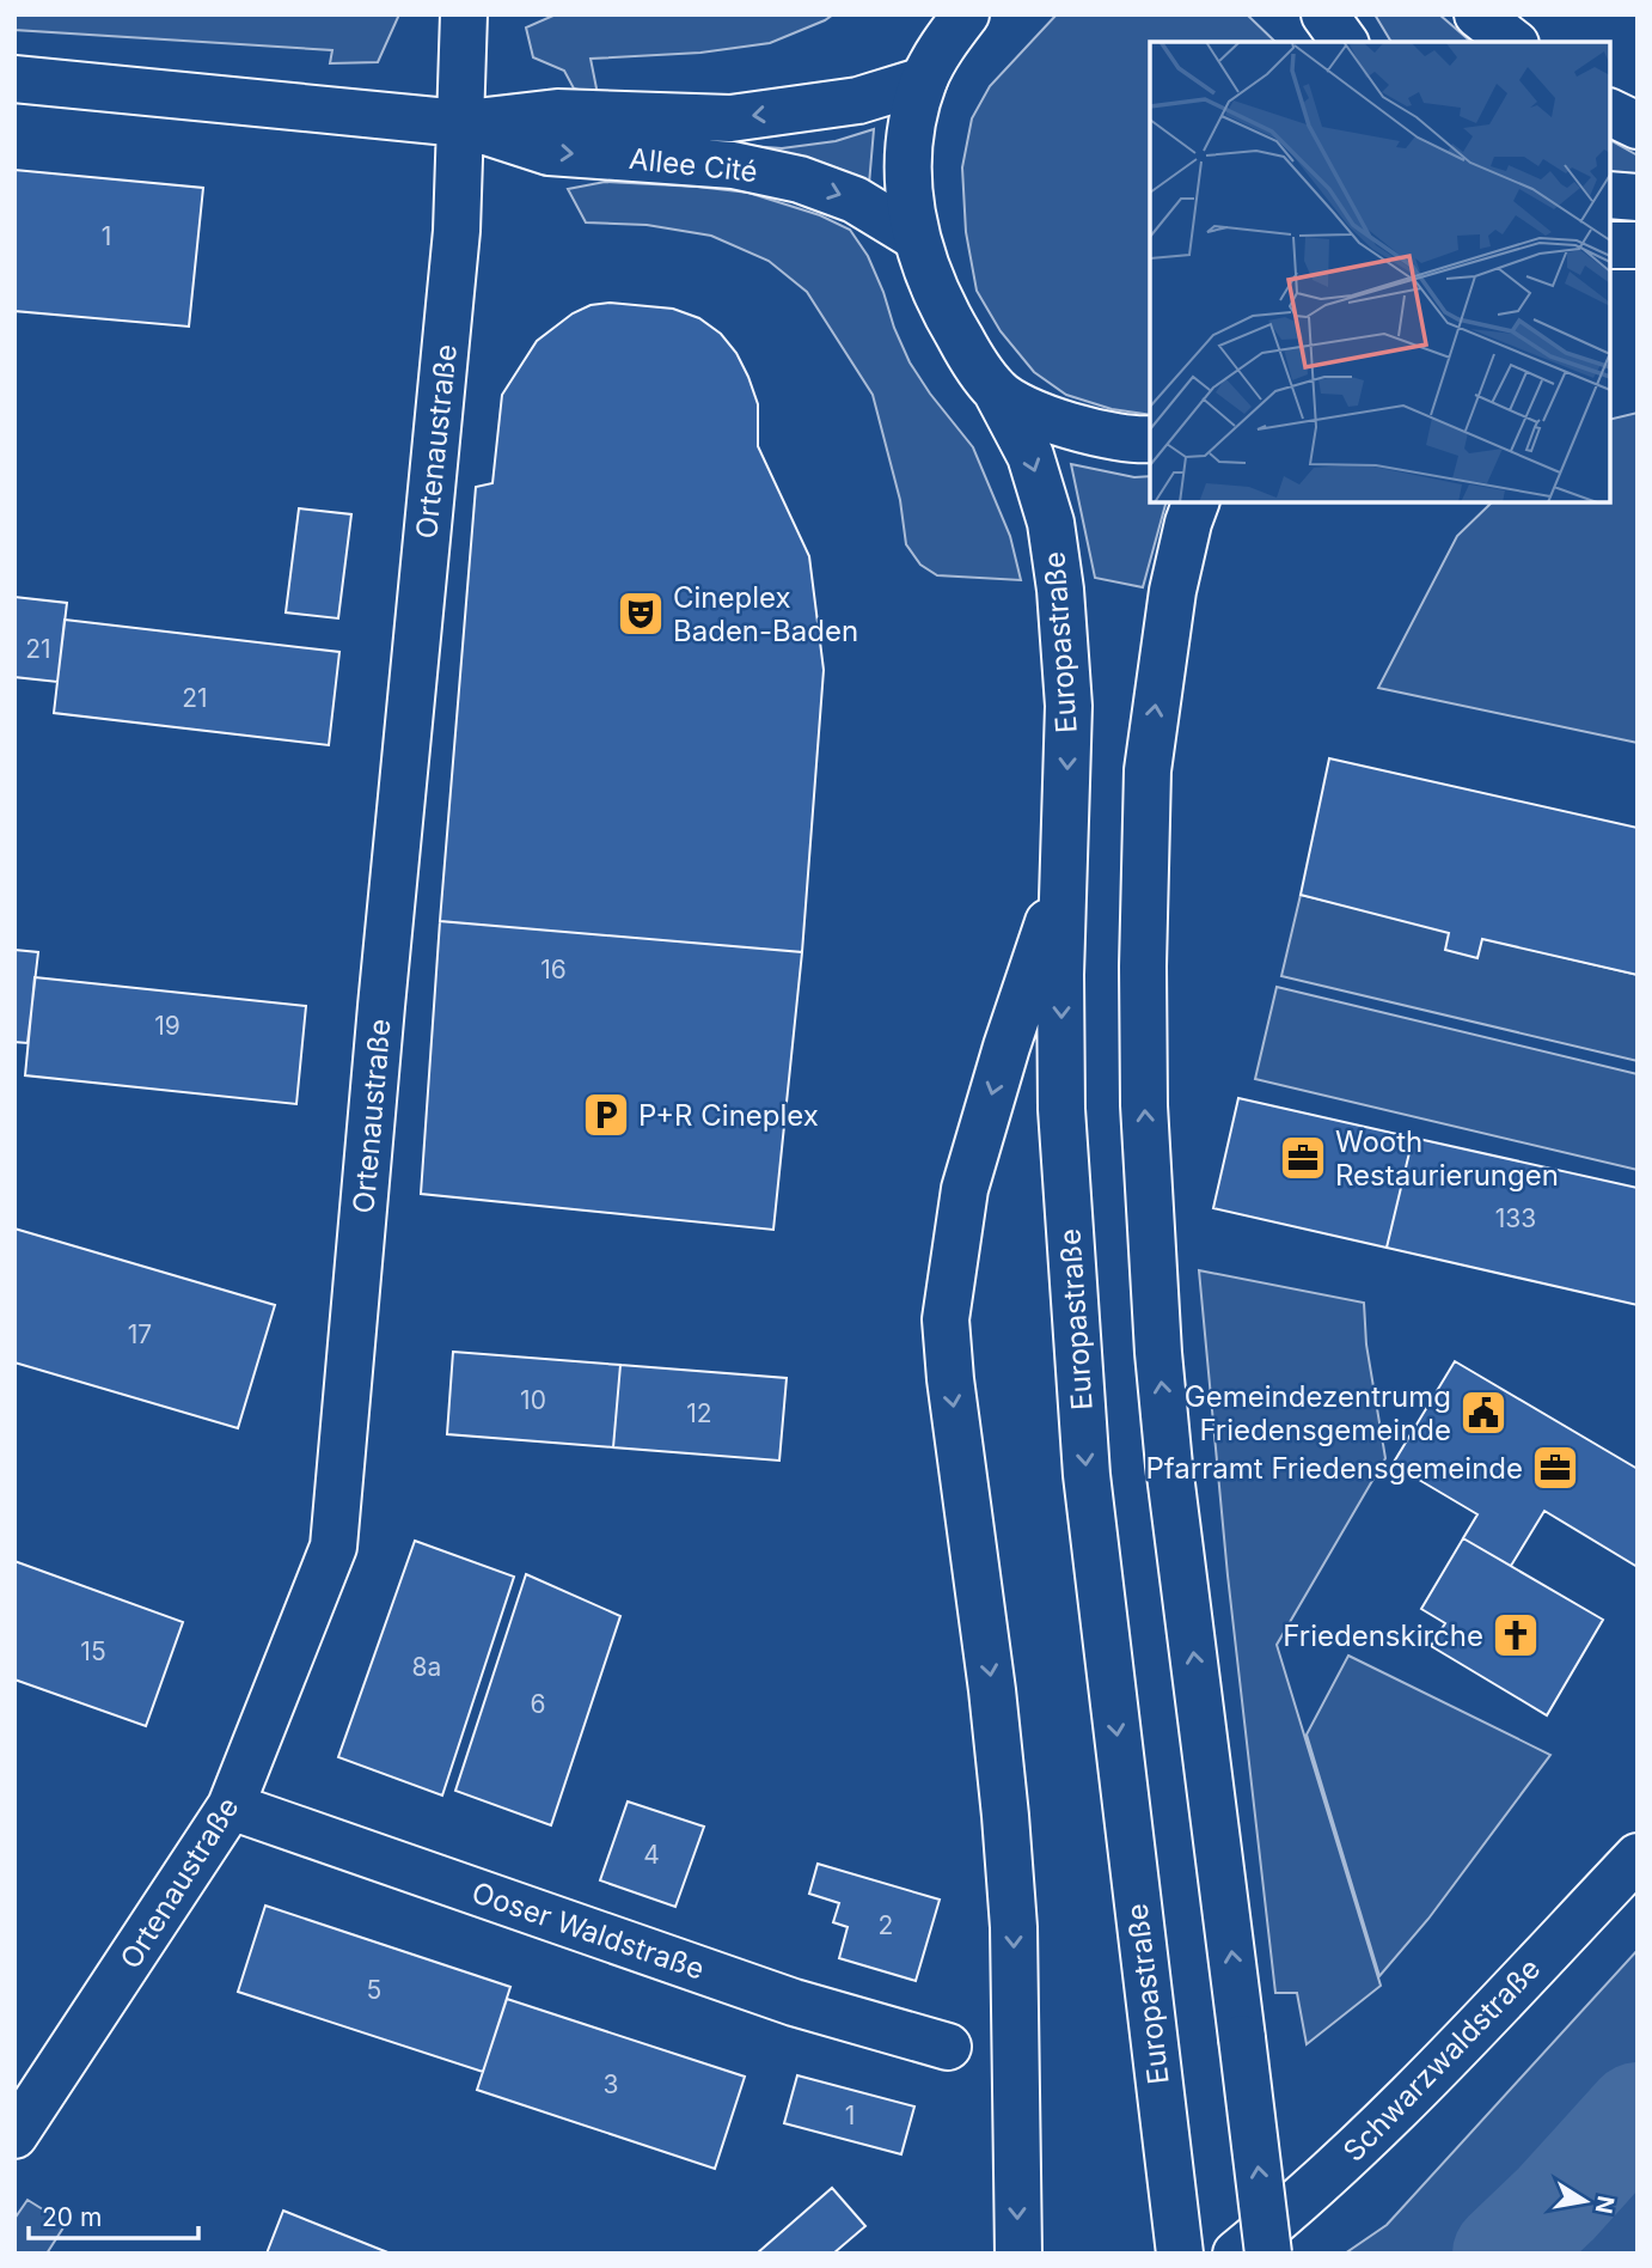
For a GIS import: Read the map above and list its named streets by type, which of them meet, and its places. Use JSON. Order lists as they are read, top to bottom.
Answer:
{
  "streets": {
    "main road": [
      "Allee Cité",
      "Ortenaustraße",
      "Europastraße",
      "Ooser Waldstraße",
      "Schwarzwaldstraße"
    ]
  },
  "crossings": [
    ["Allee Cité", "Ortenaustraße"],
    ["Allee Cité", "Europastraße"],
    ["Ortenaustraße", "Ooser Waldstraße"]
  ],
  "places": {
    "theatre": ["Cineplex Baden-Baden"],
    "parking": ["P+R Cineplex"],
    "office": ["Wooth Restaurierungen", "Pfarramt Friedensgemeinde"],
    "public building": ["Gemeindezentrumg Friedensgemeinde"],
    "church": ["Friedenskirche"]
  },
  "house_numbers": [
    "1",
    "21",
    "21",
    "16",
    "19",
    "133",
    "17",
    "10",
    "12",
    "15",
    "8a",
    "6",
    "4",
    "2",
    "5",
    "3",
    "1"
  ],
  "scale_bar": "20 m",
  "north": "right"
}
